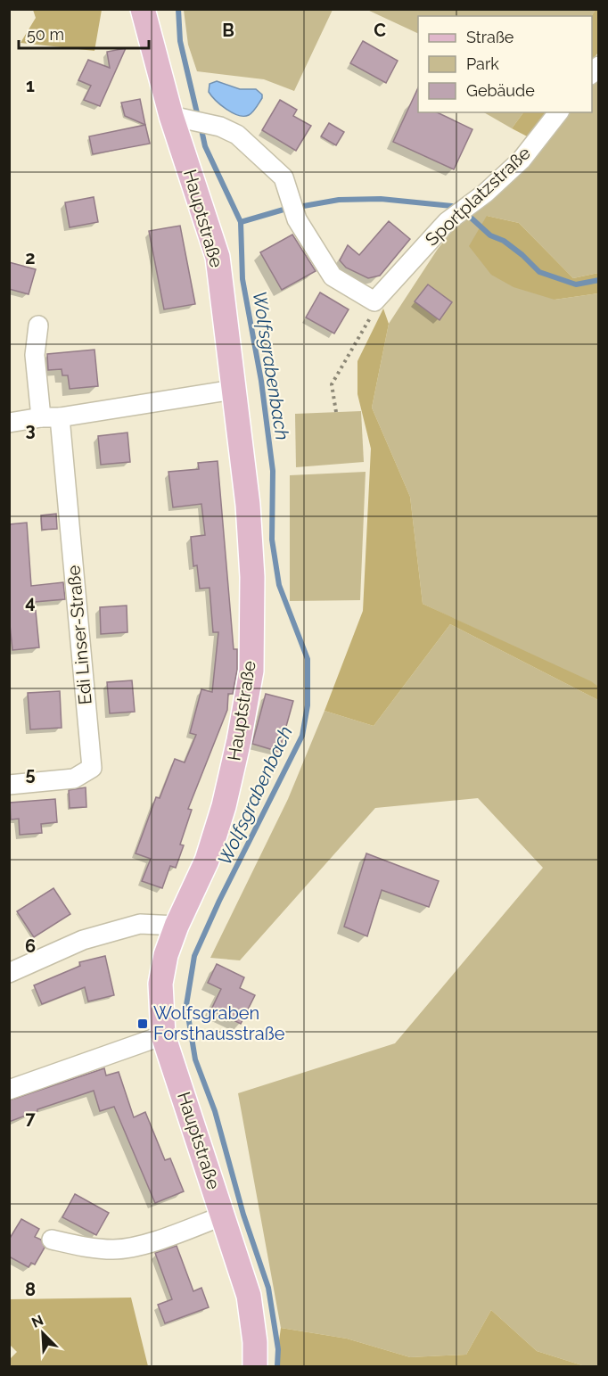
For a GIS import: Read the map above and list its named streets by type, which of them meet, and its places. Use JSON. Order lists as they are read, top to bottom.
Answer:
{
  "streets": {
    "main road": ["Hauptstraße"],
    "street": ["Sportplatzstraße", "Edi Linser-Straße"]
  },
  "water": ["Wolfsgrabenbach"],
  "places": {
    "transit": ["Wolfsgraben Forsthausstraße"]
  },
  "legend": ["Straße", "Park", "Gebäude"],
  "scale_bar": "50 m",
  "north": "top left",
  "grid": {
    "columns": ["B", "C"],
    "rows": [
      "1",
      "2",
      "3",
      "4",
      "5",
      "6",
      "7",
      "8"
    ]
  }
}
